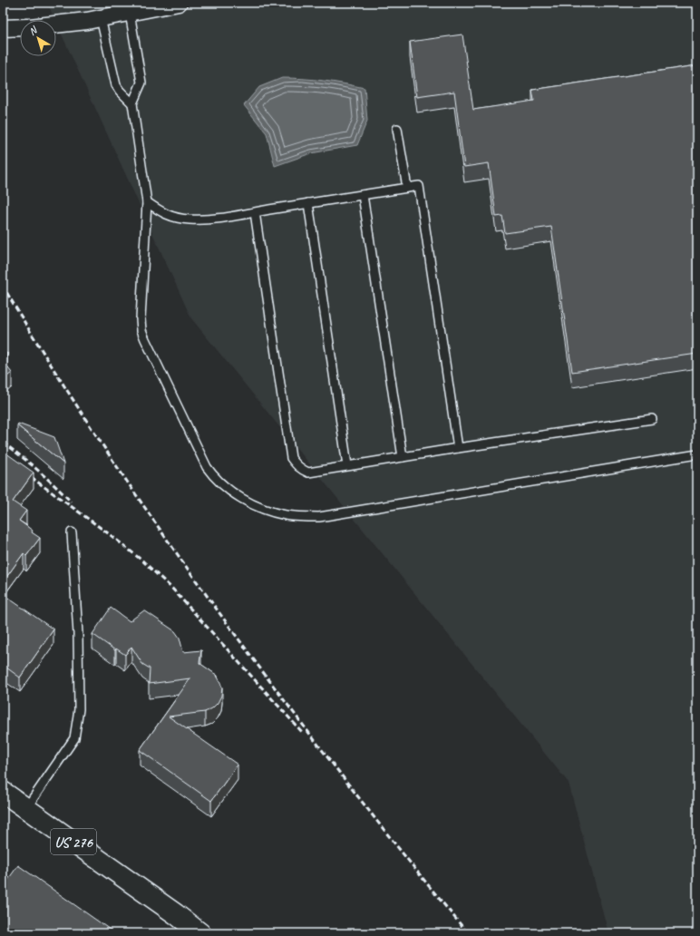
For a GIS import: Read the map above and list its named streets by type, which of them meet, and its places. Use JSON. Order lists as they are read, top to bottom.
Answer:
{
  "streets": {
    "main road": ["US 276"]
  },
  "north": "top left"
}
